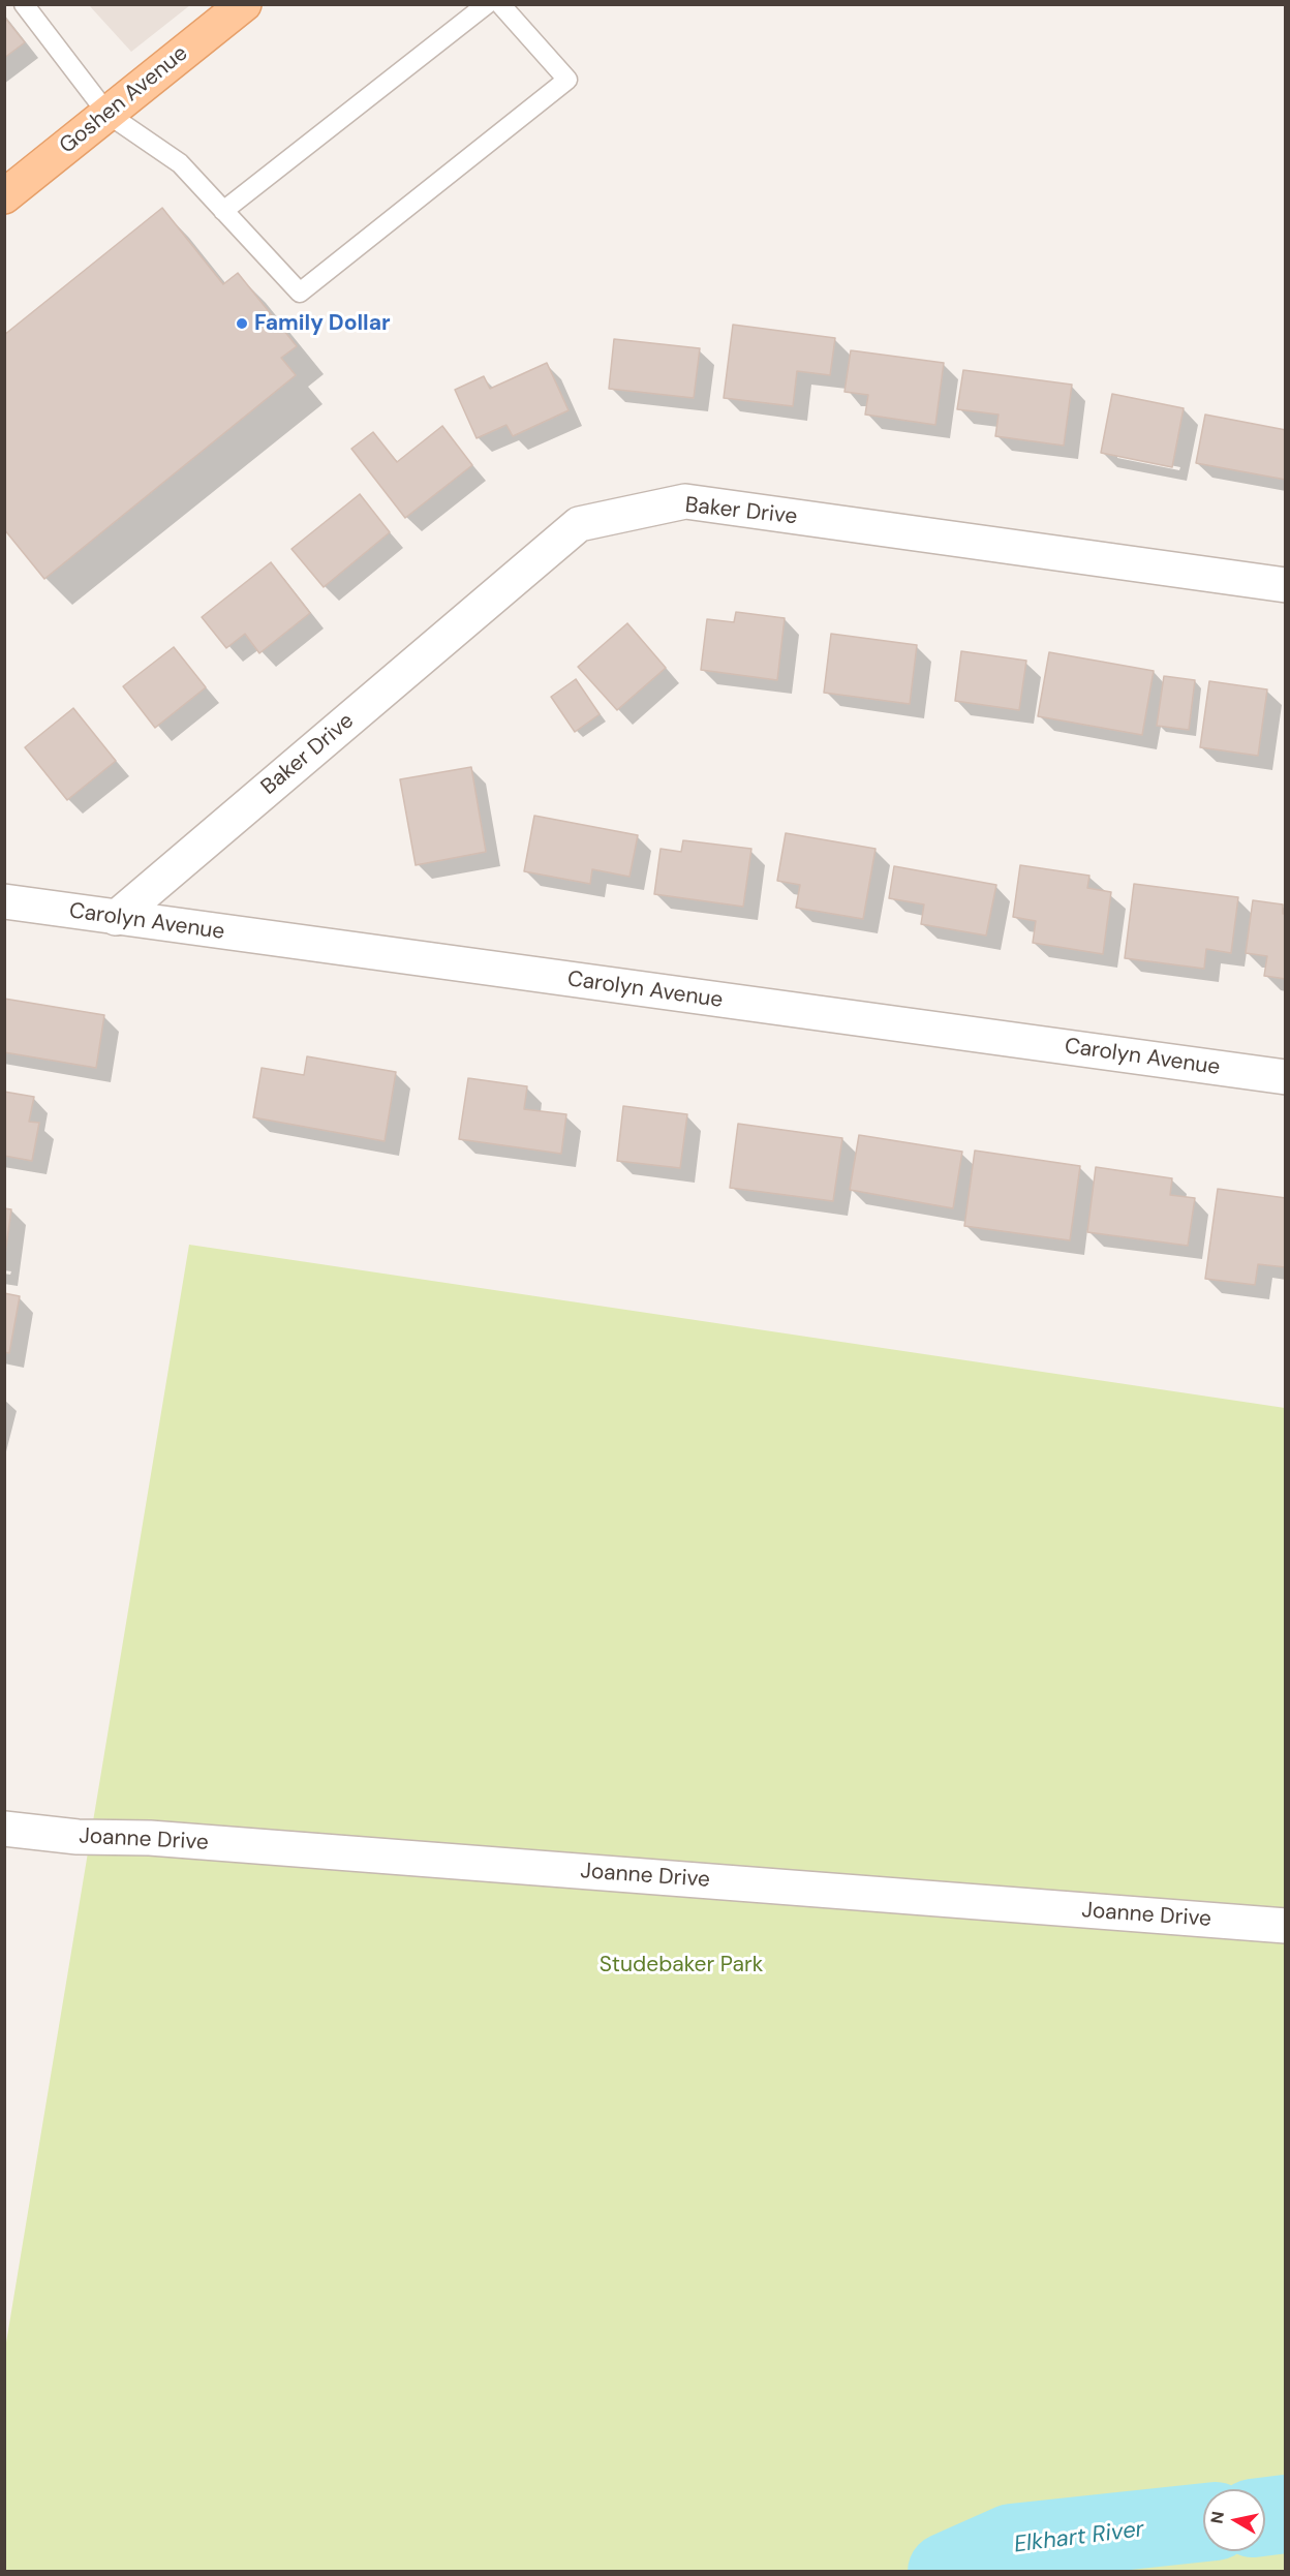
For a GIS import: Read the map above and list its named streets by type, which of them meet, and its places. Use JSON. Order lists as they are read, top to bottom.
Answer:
{
  "streets": {
    "main road": ["Goshen Avenue"],
    "street": ["Baker Drive", "Carolyn Avenue", "Joanne Drive"]
  },
  "crossings": [
    ["Baker Drive", "Carolyn Avenue"]
  ],
  "water": ["Elkhart River"],
  "parks": ["Studebaker Park"],
  "places": ["Family Dollar"],
  "north": "left"
}
